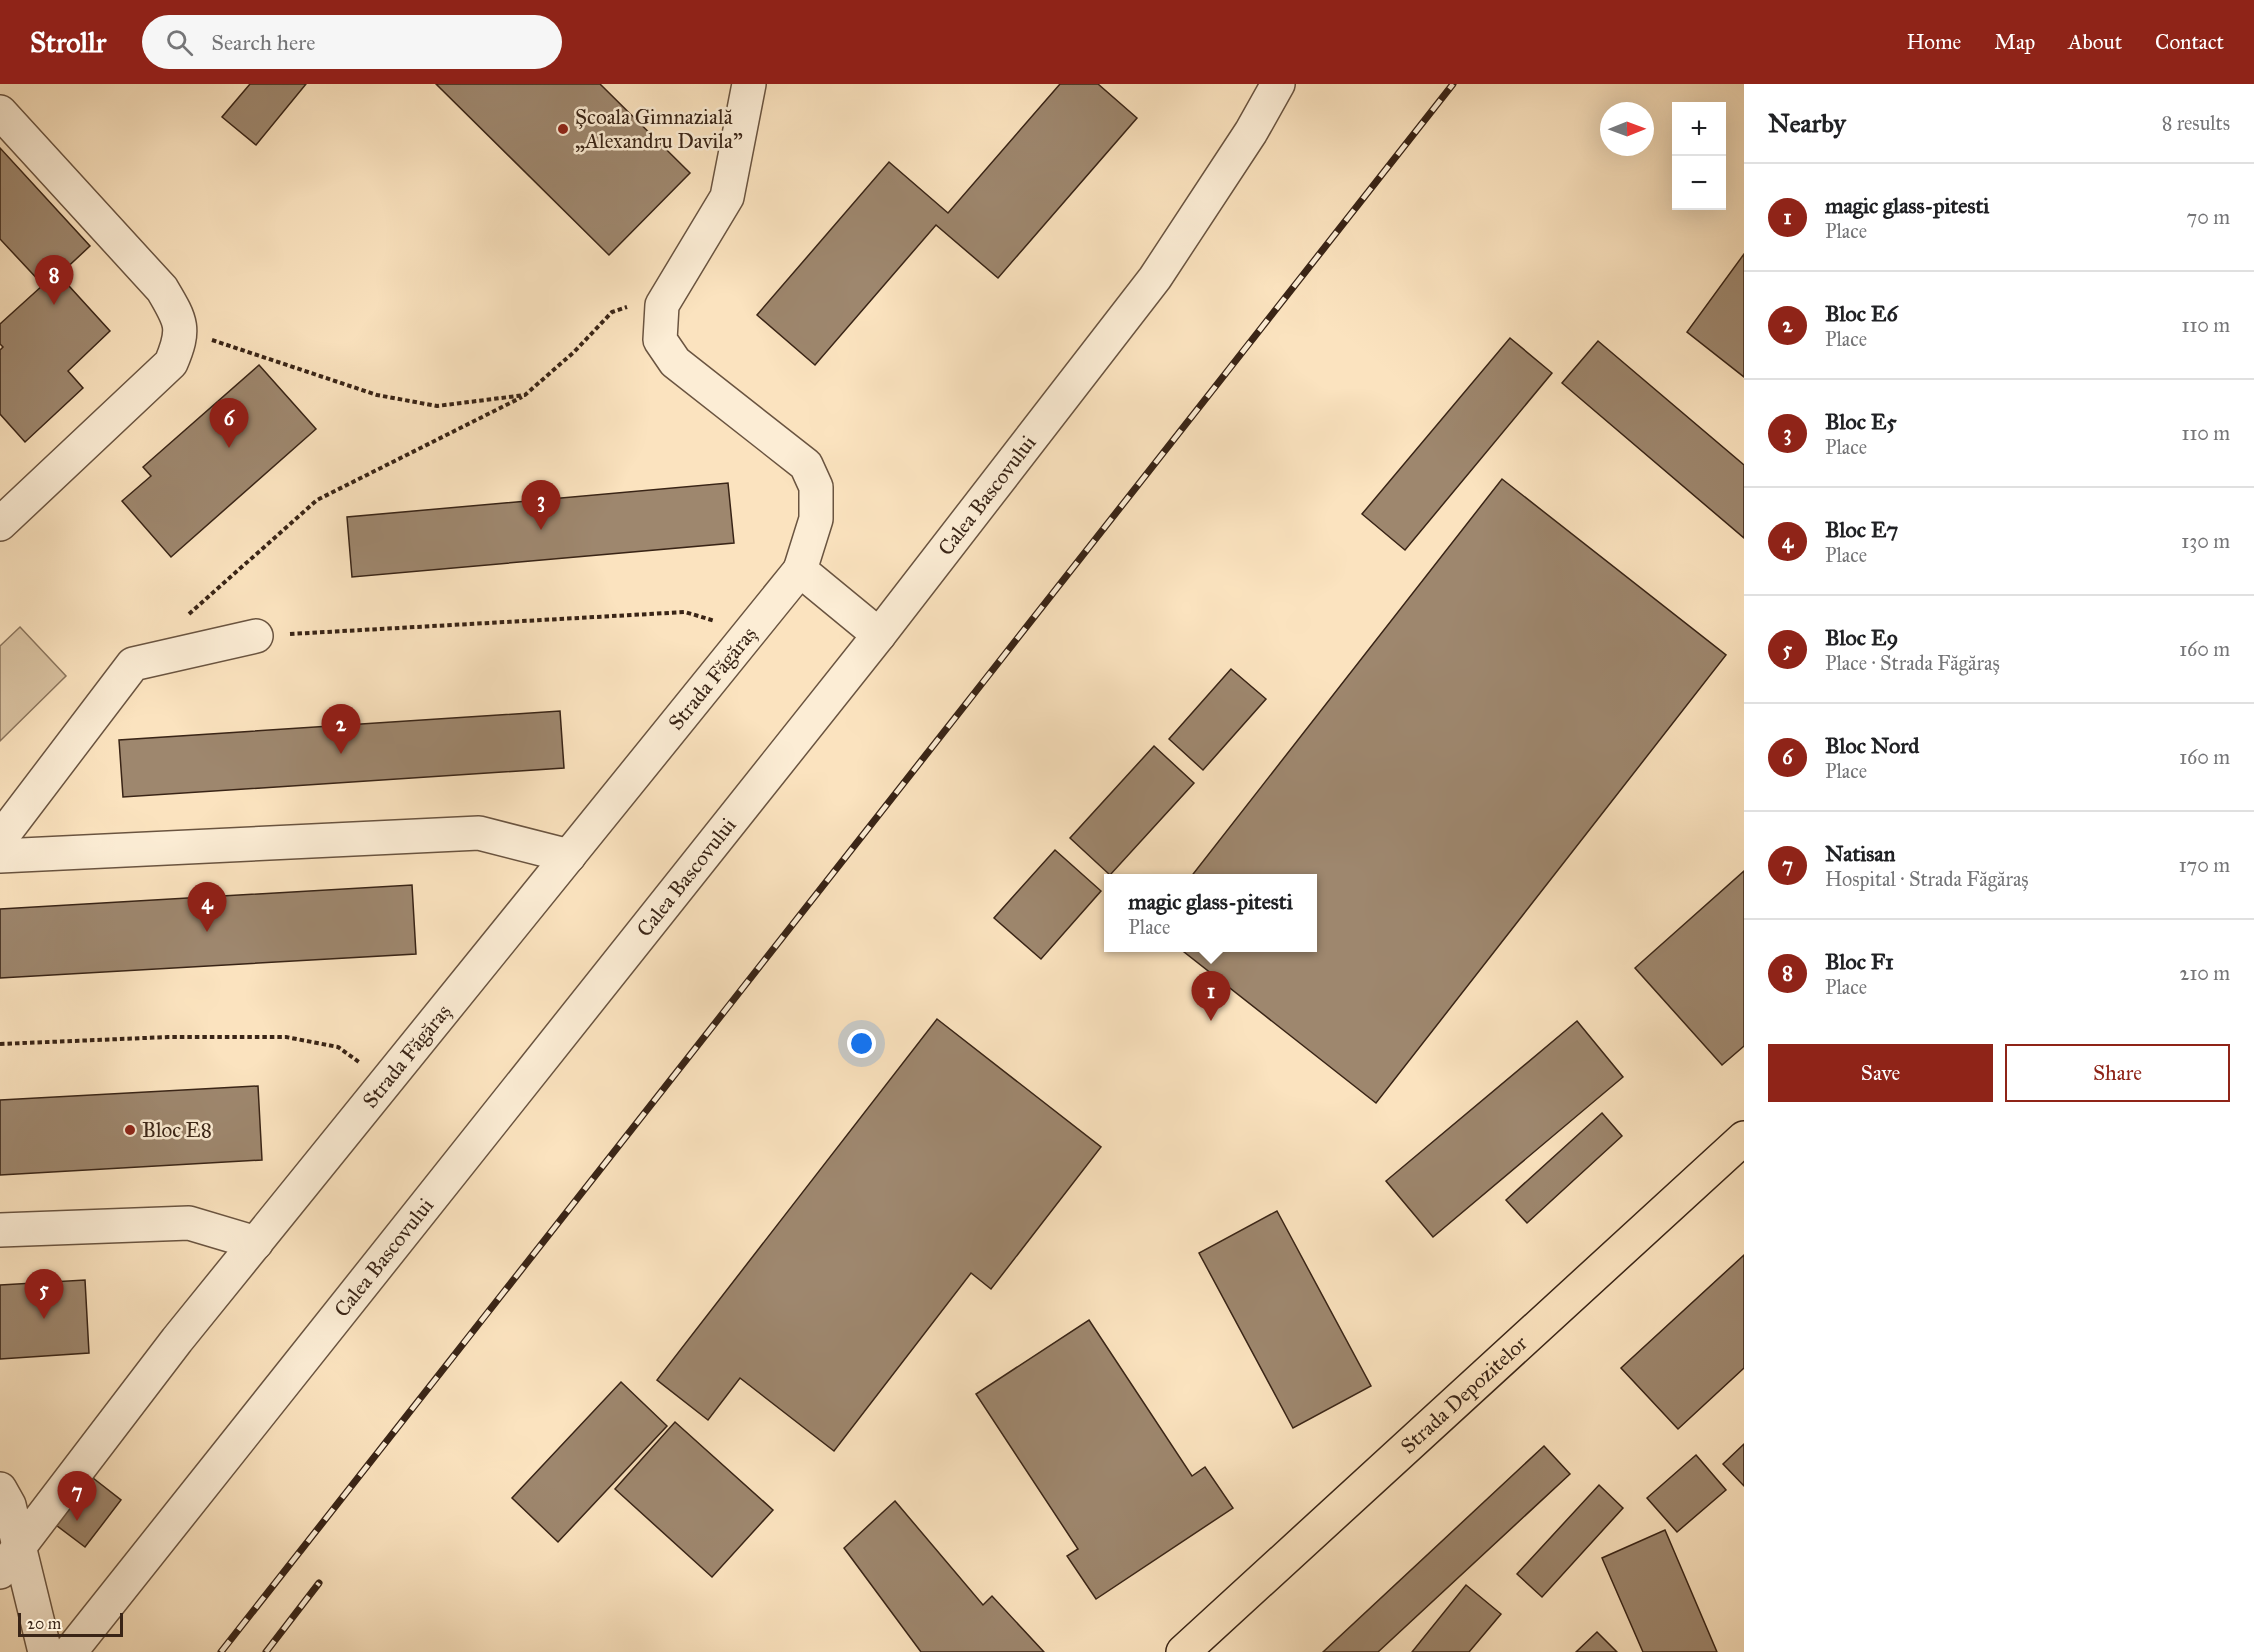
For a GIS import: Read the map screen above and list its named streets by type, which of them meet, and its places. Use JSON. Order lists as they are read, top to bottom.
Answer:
{
  "streets": {
    "main road": ["Strada Depozitelor"],
    "street": ["Calea Bascovului", "Strada Făgăraș"]
  },
  "places": ["Școala Gimnazială „Alexandru Davila”", "Bloc E8"],
  "scale_bar": "20 m",
  "north": "right",
  "page": {
    "header": "Strollr",
    "search": "Search here",
    "nav": [
      "Home",
      "Map",
      "About",
      "Contact"
    ],
    "heading": ["Nearby", "8 results"],
    "map_buttons": ["+", "−"],
    "list": [
      {
        "mark": "1",
        "name": "magic glass-pitesti",
        "note": "Place",
        "value": "70 m"
      },
      {
        "mark": "2",
        "name": "Bloc E6",
        "note": "Place",
        "value": "110 m"
      },
      {
        "mark": "3",
        "name": "Bloc E5",
        "note": "Place",
        "value": "110 m"
      },
      {
        "mark": "4",
        "name": "Bloc E7",
        "note": "Place",
        "value": "130 m"
      },
      {
        "mark": "5",
        "name": "Bloc E9",
        "note": "Place · Strada Făgăraș",
        "value": "160 m"
      },
      {
        "mark": "6",
        "name": "Bloc Nord",
        "note": "Place",
        "value": "160 m"
      },
      {
        "mark": "7",
        "name": "Natisan",
        "note": "Hospital · Strada Făgăraș",
        "value": "170 m"
      },
      {
        "mark": "8",
        "name": "Bloc F1",
        "note": "Place",
        "value": "210 m"
      }
    ],
    "pins": [
      "8",
      "6",
      "3",
      "2",
      "4",
      "1",
      "5",
      "7"
    ],
    "popup": ["magic glass-pitesti", "Place"],
    "buttons": ["Save", "Share"],
    "scale": "20 m"
  }
}
